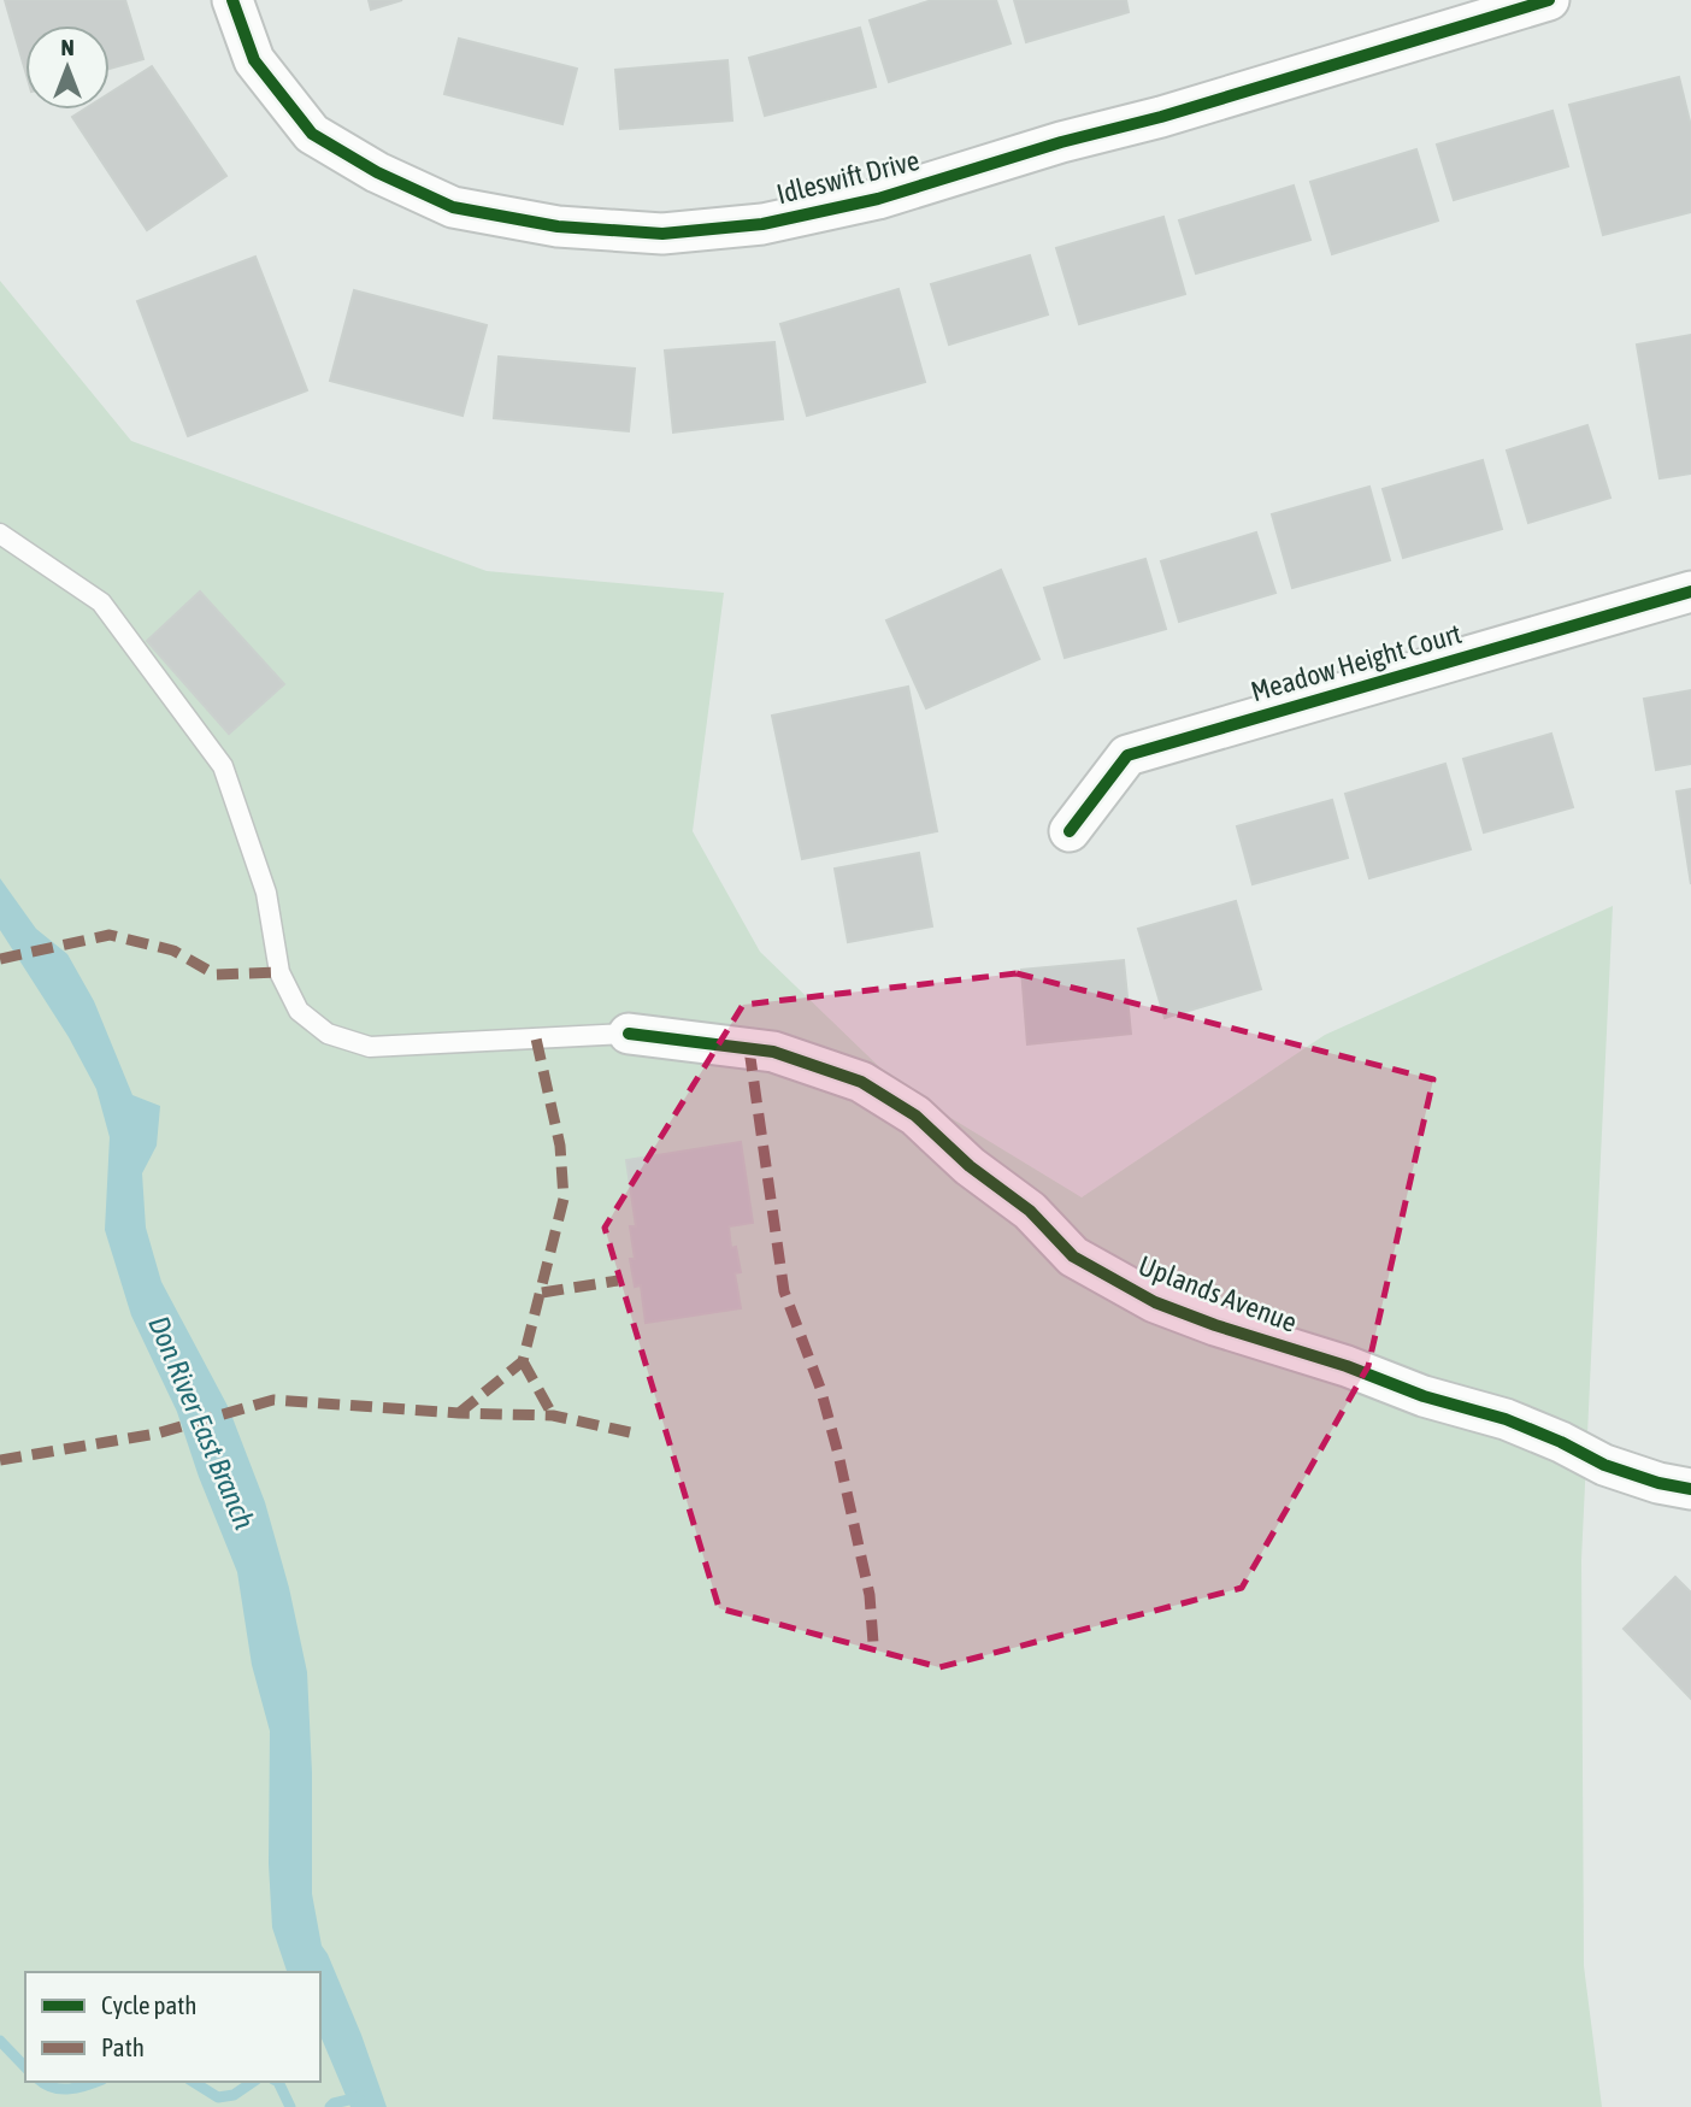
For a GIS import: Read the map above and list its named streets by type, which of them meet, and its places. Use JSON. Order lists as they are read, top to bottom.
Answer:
{
  "streets": {
    "street": ["Idleswift Drive", "Meadow Height Court", "Uplands Avenue"]
  },
  "water": ["Don River East Branch"],
  "legend": ["Cycle path", "Path"],
  "north": "top"
}
